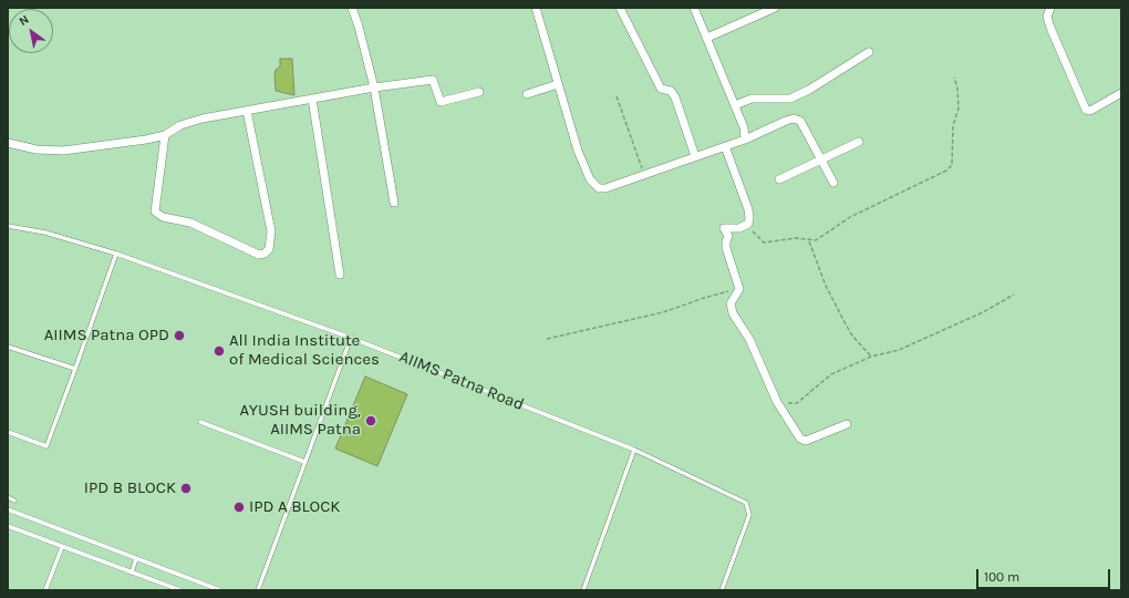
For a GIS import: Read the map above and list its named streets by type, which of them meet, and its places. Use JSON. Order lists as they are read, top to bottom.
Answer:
{
  "streets": {
    "lane": ["AIIMS Patna Road"]
  },
  "places": [
    "AIIMS Patna OPD",
    "All India Institute of Medical Sciences",
    "AYUSH building, AIIMS Patna",
    "IPD B BLOCK",
    "IPD A BLOCK"
  ],
  "scale_bar": "100 m",
  "north": "top left"
}
